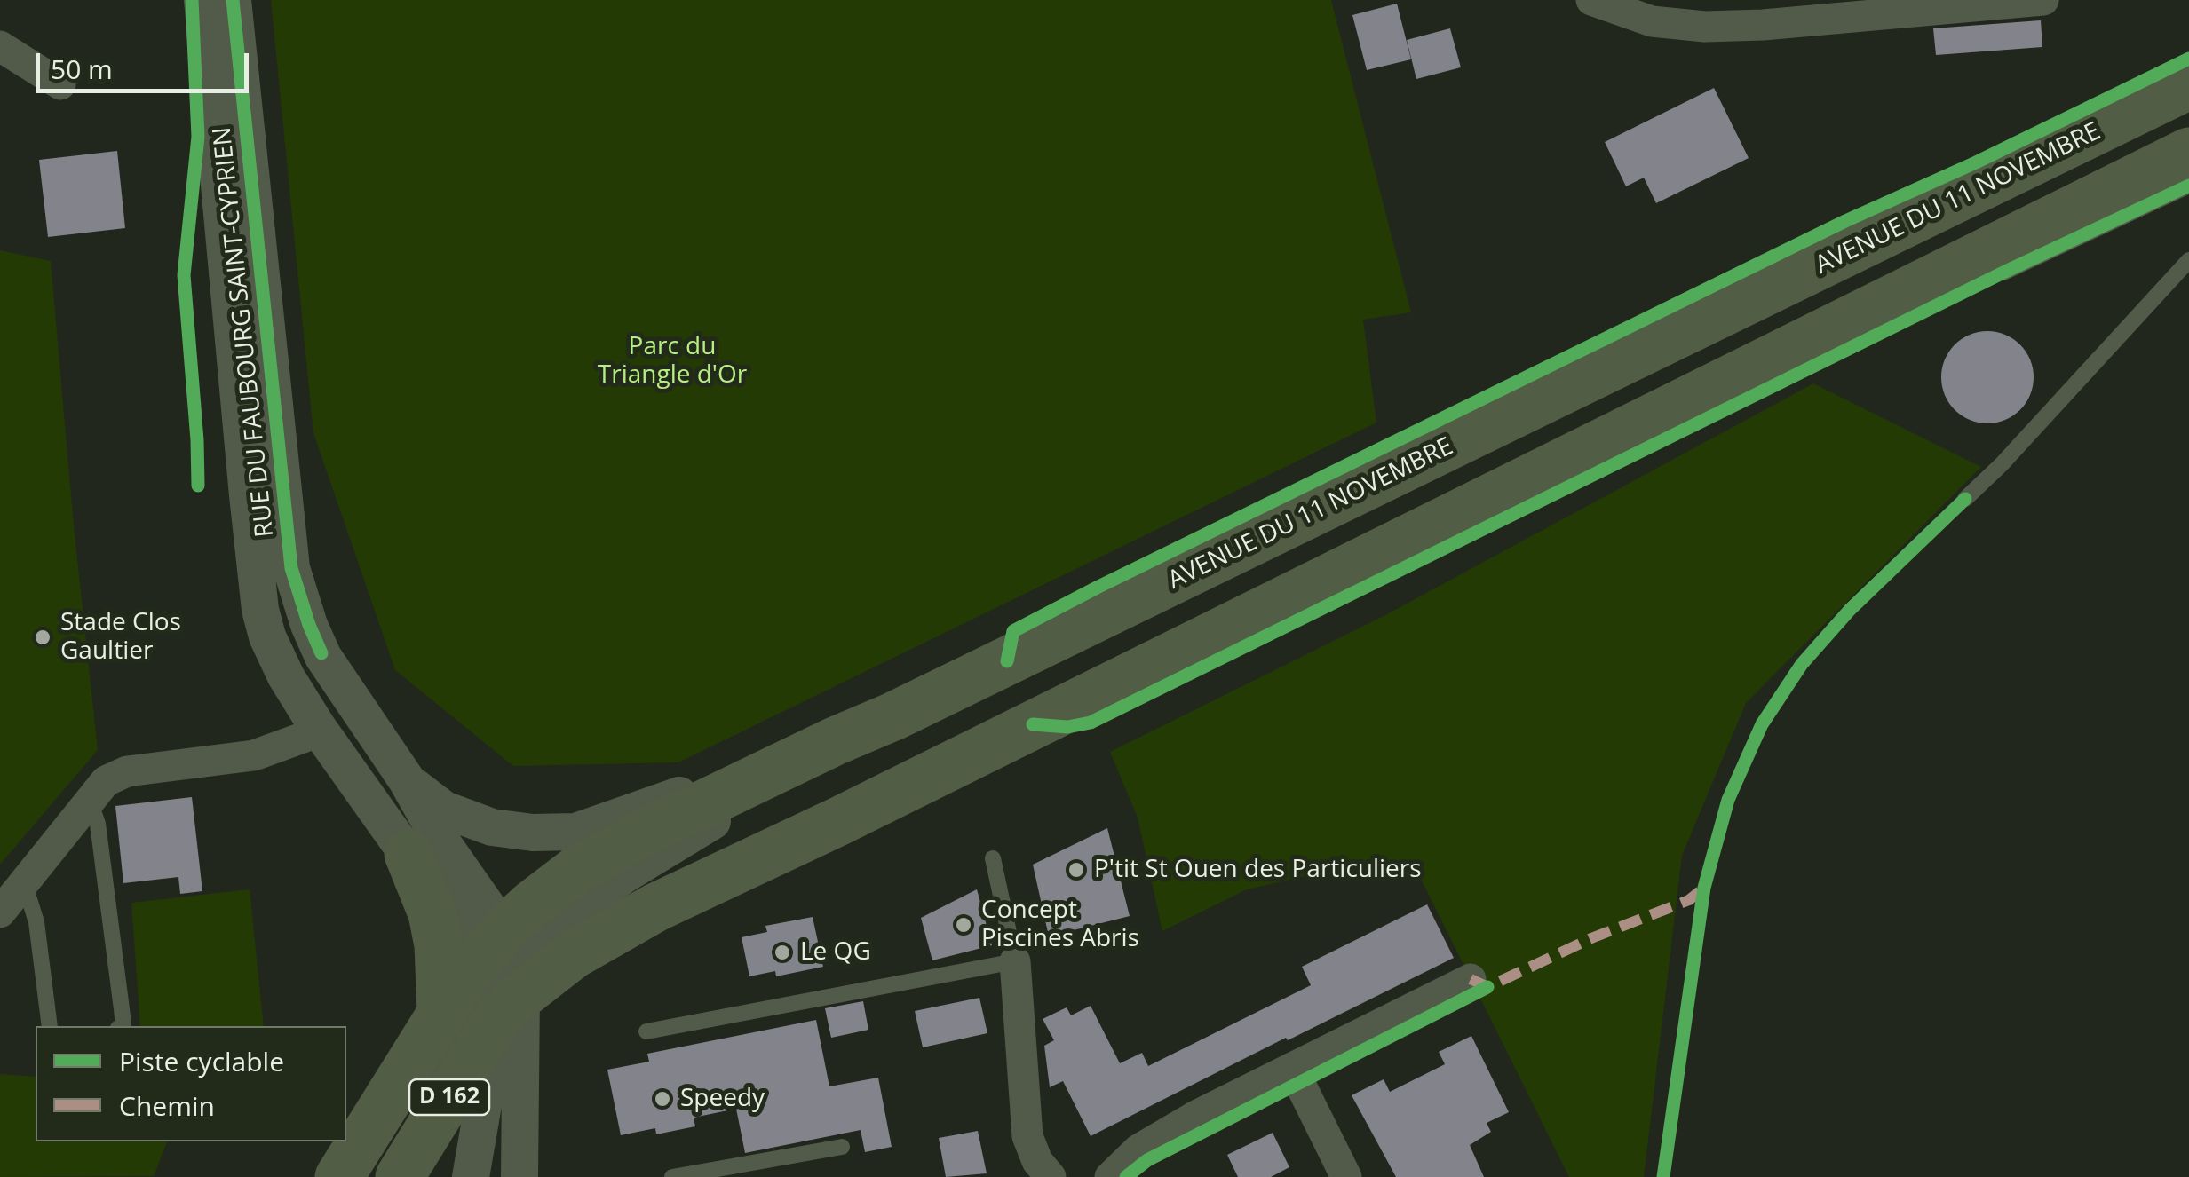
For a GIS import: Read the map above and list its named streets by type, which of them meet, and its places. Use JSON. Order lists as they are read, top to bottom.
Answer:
{
  "streets": {
    "main road": ["AVENUE DU 11 NOVEMBRE", "D 162"],
    "street": ["RUE DU FAUBOURG SAINT-CYPRIEN"]
  },
  "crossings": [
    ["AVENUE DU 11 NOVEMBRE", "RUE DU FAUBOURG SAINT-CYPRIEN"],
    ["AVENUE DU 11 NOVEMBRE", "D 162"],
    ["RUE DU FAUBOURG SAINT-CYPRIEN", "D 162"]
  ],
  "parks": ["Parc du Triangle d'Or"],
  "places": [
    "Stade Clos Gaultier",
    "P'tit St Ouen des Particuliers",
    "Concept Piscines Abris",
    "Le QG",
    "Speedy"
  ],
  "legend": ["Piste cyclable", "Chemin"],
  "scale_bar": "50 m"
}
